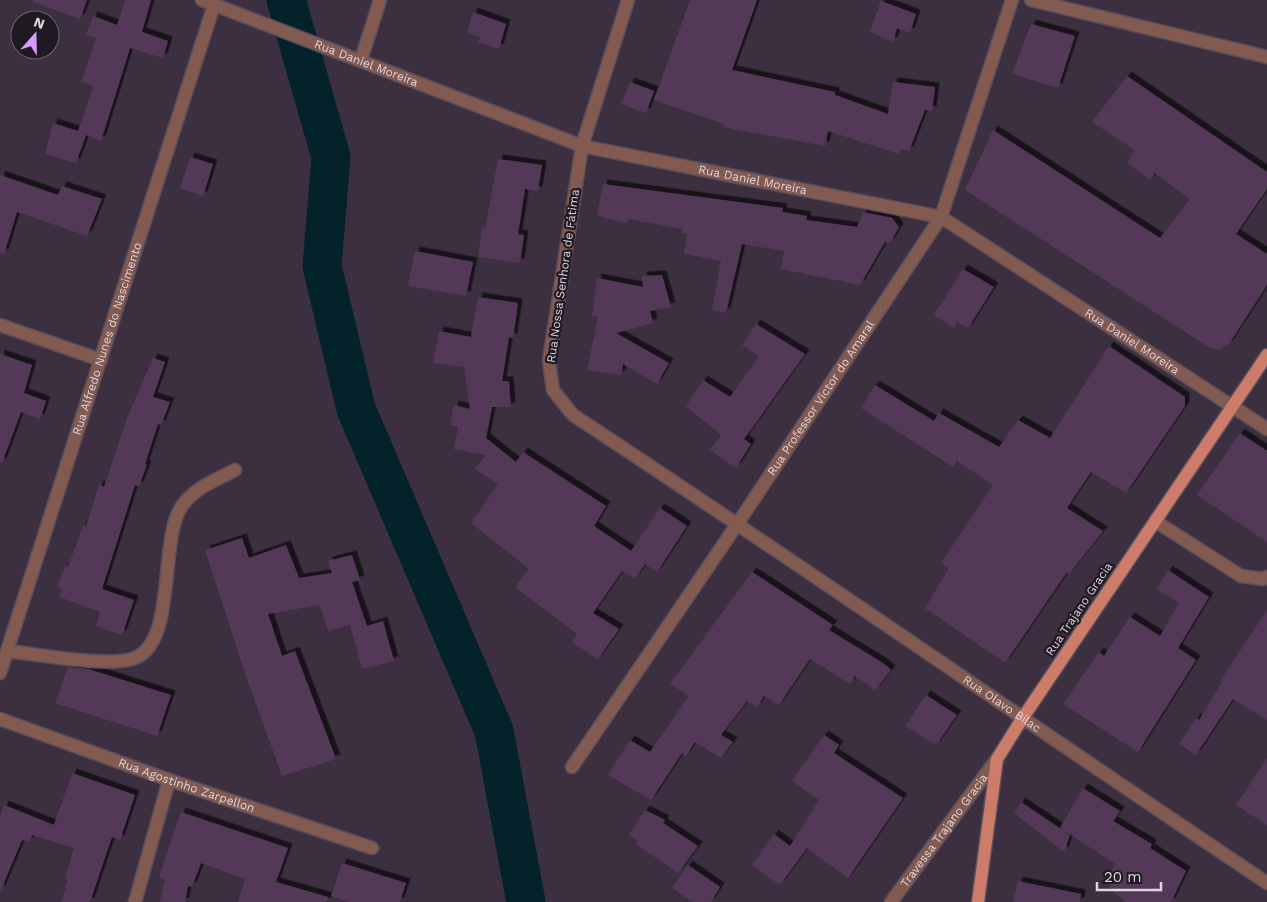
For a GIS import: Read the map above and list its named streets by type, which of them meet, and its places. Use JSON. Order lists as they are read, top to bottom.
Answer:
{
  "streets": {
    "main road": ["Rua Trajano Gracia"],
    "street": [
      "Rua Daniel Moreira",
      "Rua Nossa Senhora de Fátima",
      "Rua Alfredo Nunes do Nascimento",
      "Rua Professor Victor do Amaral",
      "Rua Olavo Bilac",
      "Rua Agostinho Zarpellon",
      "Travessa Trajano Gracia"
    ]
  },
  "crossings": [
    ["Rua Daniel Moreira", "Rua Nossa Senhora de Fátima"],
    ["Rua Daniel Moreira", "Rua Alfredo Nunes do Nascimento"],
    ["Rua Daniel Moreira", "Rua Professor Victor do Amaral"],
    ["Rua Daniel Moreira", "Rua Trajano Gracia"],
    ["Rua Nossa Senhora de Fátima", "Rua Professor Victor do Amaral"],
    ["Rua Nossa Senhora de Fátima", "Rua Olavo Bilac"],
    ["Rua Professor Victor do Amaral", "Rua Olavo Bilac"],
    ["Rua Trajano Gracia", "Rua Olavo Bilac"],
    ["Rua Trajano Gracia", "Travessa Trajano Gracia"]
  ],
  "scale_bar": "20 m",
  "north": "top"
}
